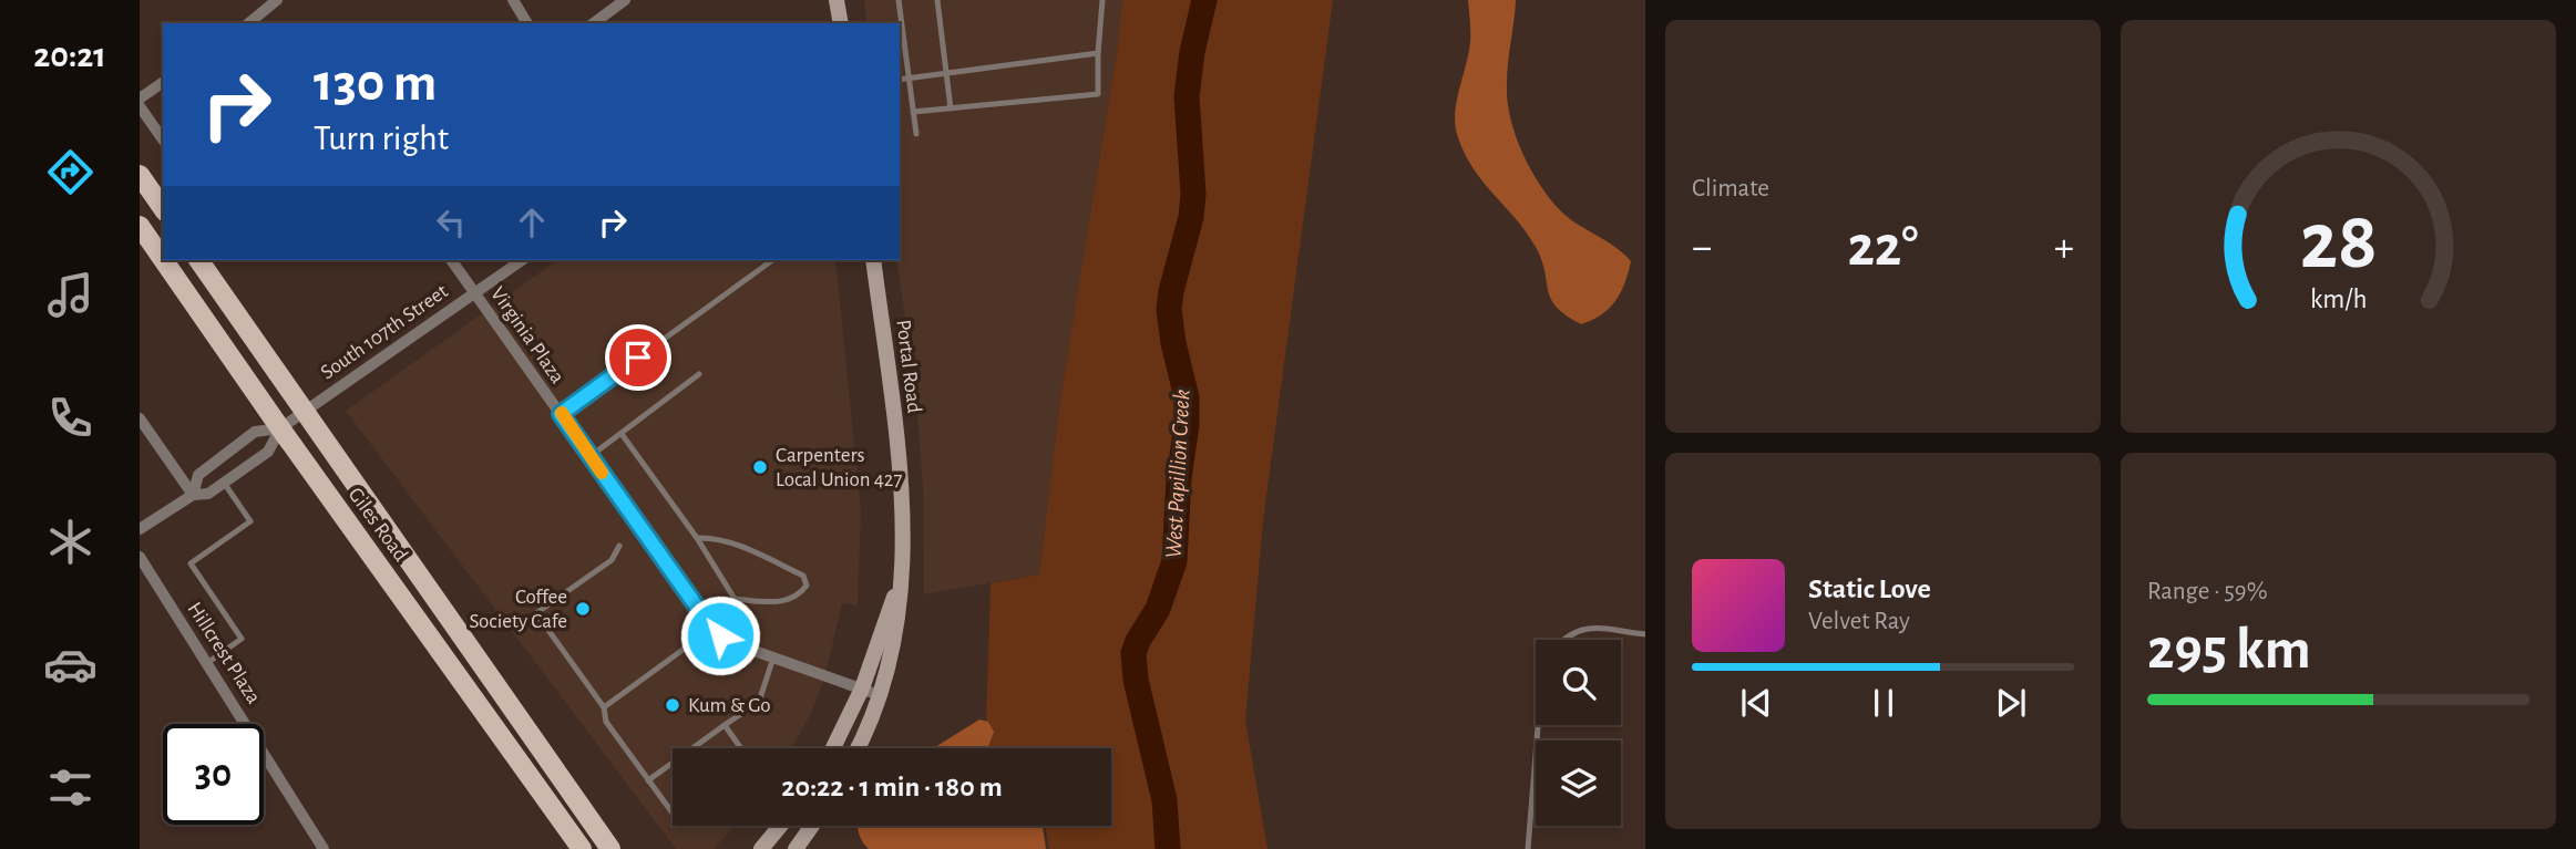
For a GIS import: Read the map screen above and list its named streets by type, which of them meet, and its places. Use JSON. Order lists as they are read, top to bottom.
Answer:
{
  "streets": {
    "main road": ["Portal Road", "Giles Road"],
    "street": ["South 107th Street", "Virginia Plaza", "Hillcrest Plaza"]
  },
  "crossings": [
    ["South 107th Street", "Virginia Plaza"],
    ["South 107th Street", "Giles Road"],
    ["Virginia Plaza", "Portal Road"]
  ],
  "water": ["West Papillion Creek"],
  "places": ["Carpenters Local Union 427", "Coffee Society Cafe", "Kum & Go"],
  "page": {
    "tabs": "20:21",
    "tile": [
      "Climate",
      ["Range · 59%", "295 km"]
    ],
    "turn": ["130 m", "Turn right"],
    "heat": ["−", "22°", "+"],
    "song": ["Static Love", "Velvet Ray"],
    "limit": "30",
    "trip": "20:22 · 1 min · 180 m",
    "gauge": ["28", "km/h"]
  }
}
